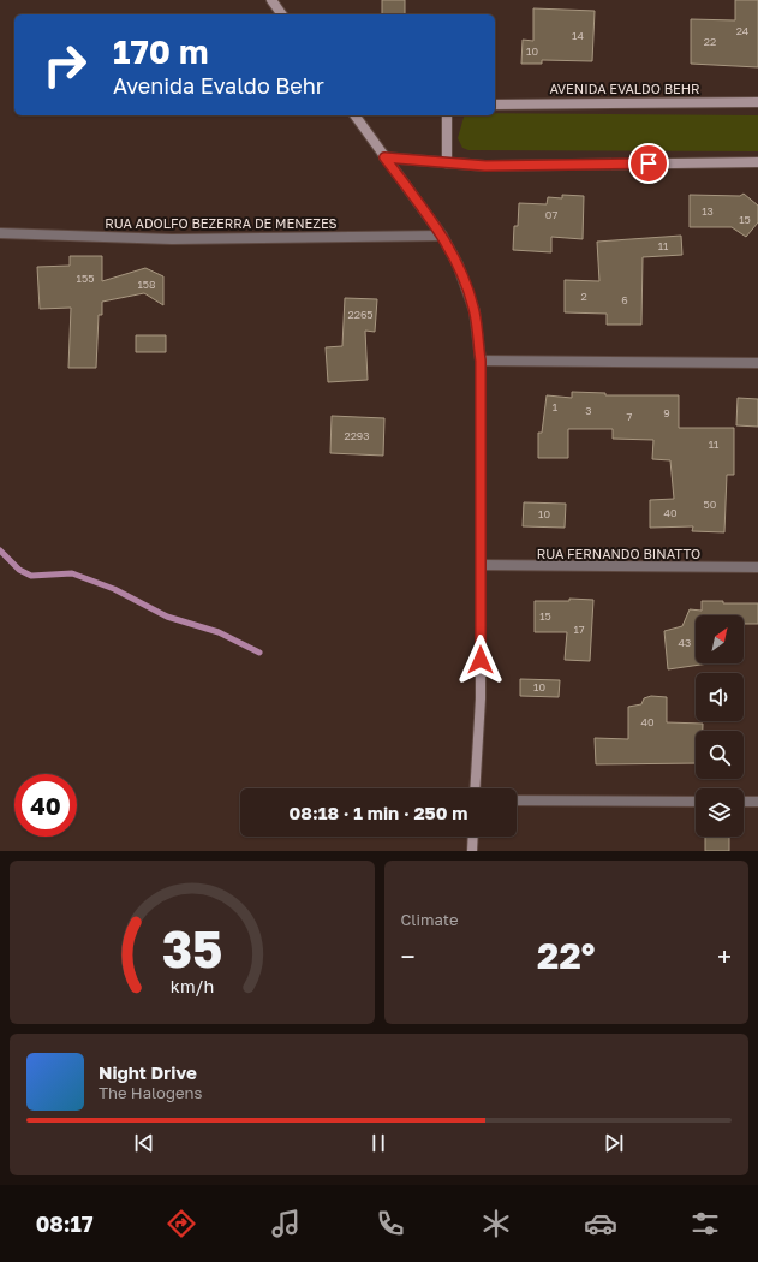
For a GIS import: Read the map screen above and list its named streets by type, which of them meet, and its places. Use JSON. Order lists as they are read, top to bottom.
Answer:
{
  "streets": {
    "street": ["AVENIDA EVALDO BEHR", "RUA ADOLFO BEZERRA DE MENEZES", "RUA FERNANDO BINATTO"]
  },
  "house_numbers": [
    "24",
    "14",
    "22",
    "10",
    "13",
    "07",
    "15",
    "11",
    "155",
    "158",
    "2",
    "6",
    "2265",
    "1",
    "3",
    "9",
    "7",
    "2293",
    "11",
    "50",
    "40",
    "10",
    "15",
    "17",
    "43",
    "10",
    "40"
  ],
  "north": "top right",
  "page": {
    "turn": ["170 m", "Avenida Evaldo Behr"],
    "limit": "40",
    "trip": "08:18 · 1 min · 250 m",
    "tile": "Climate",
    "heat": ["−", "22°", "+"],
    "song": ["Night Drive", "The Halogens"],
    "tabs": "08:17",
    "gauge": ["35", "km/h"]
  }
}
